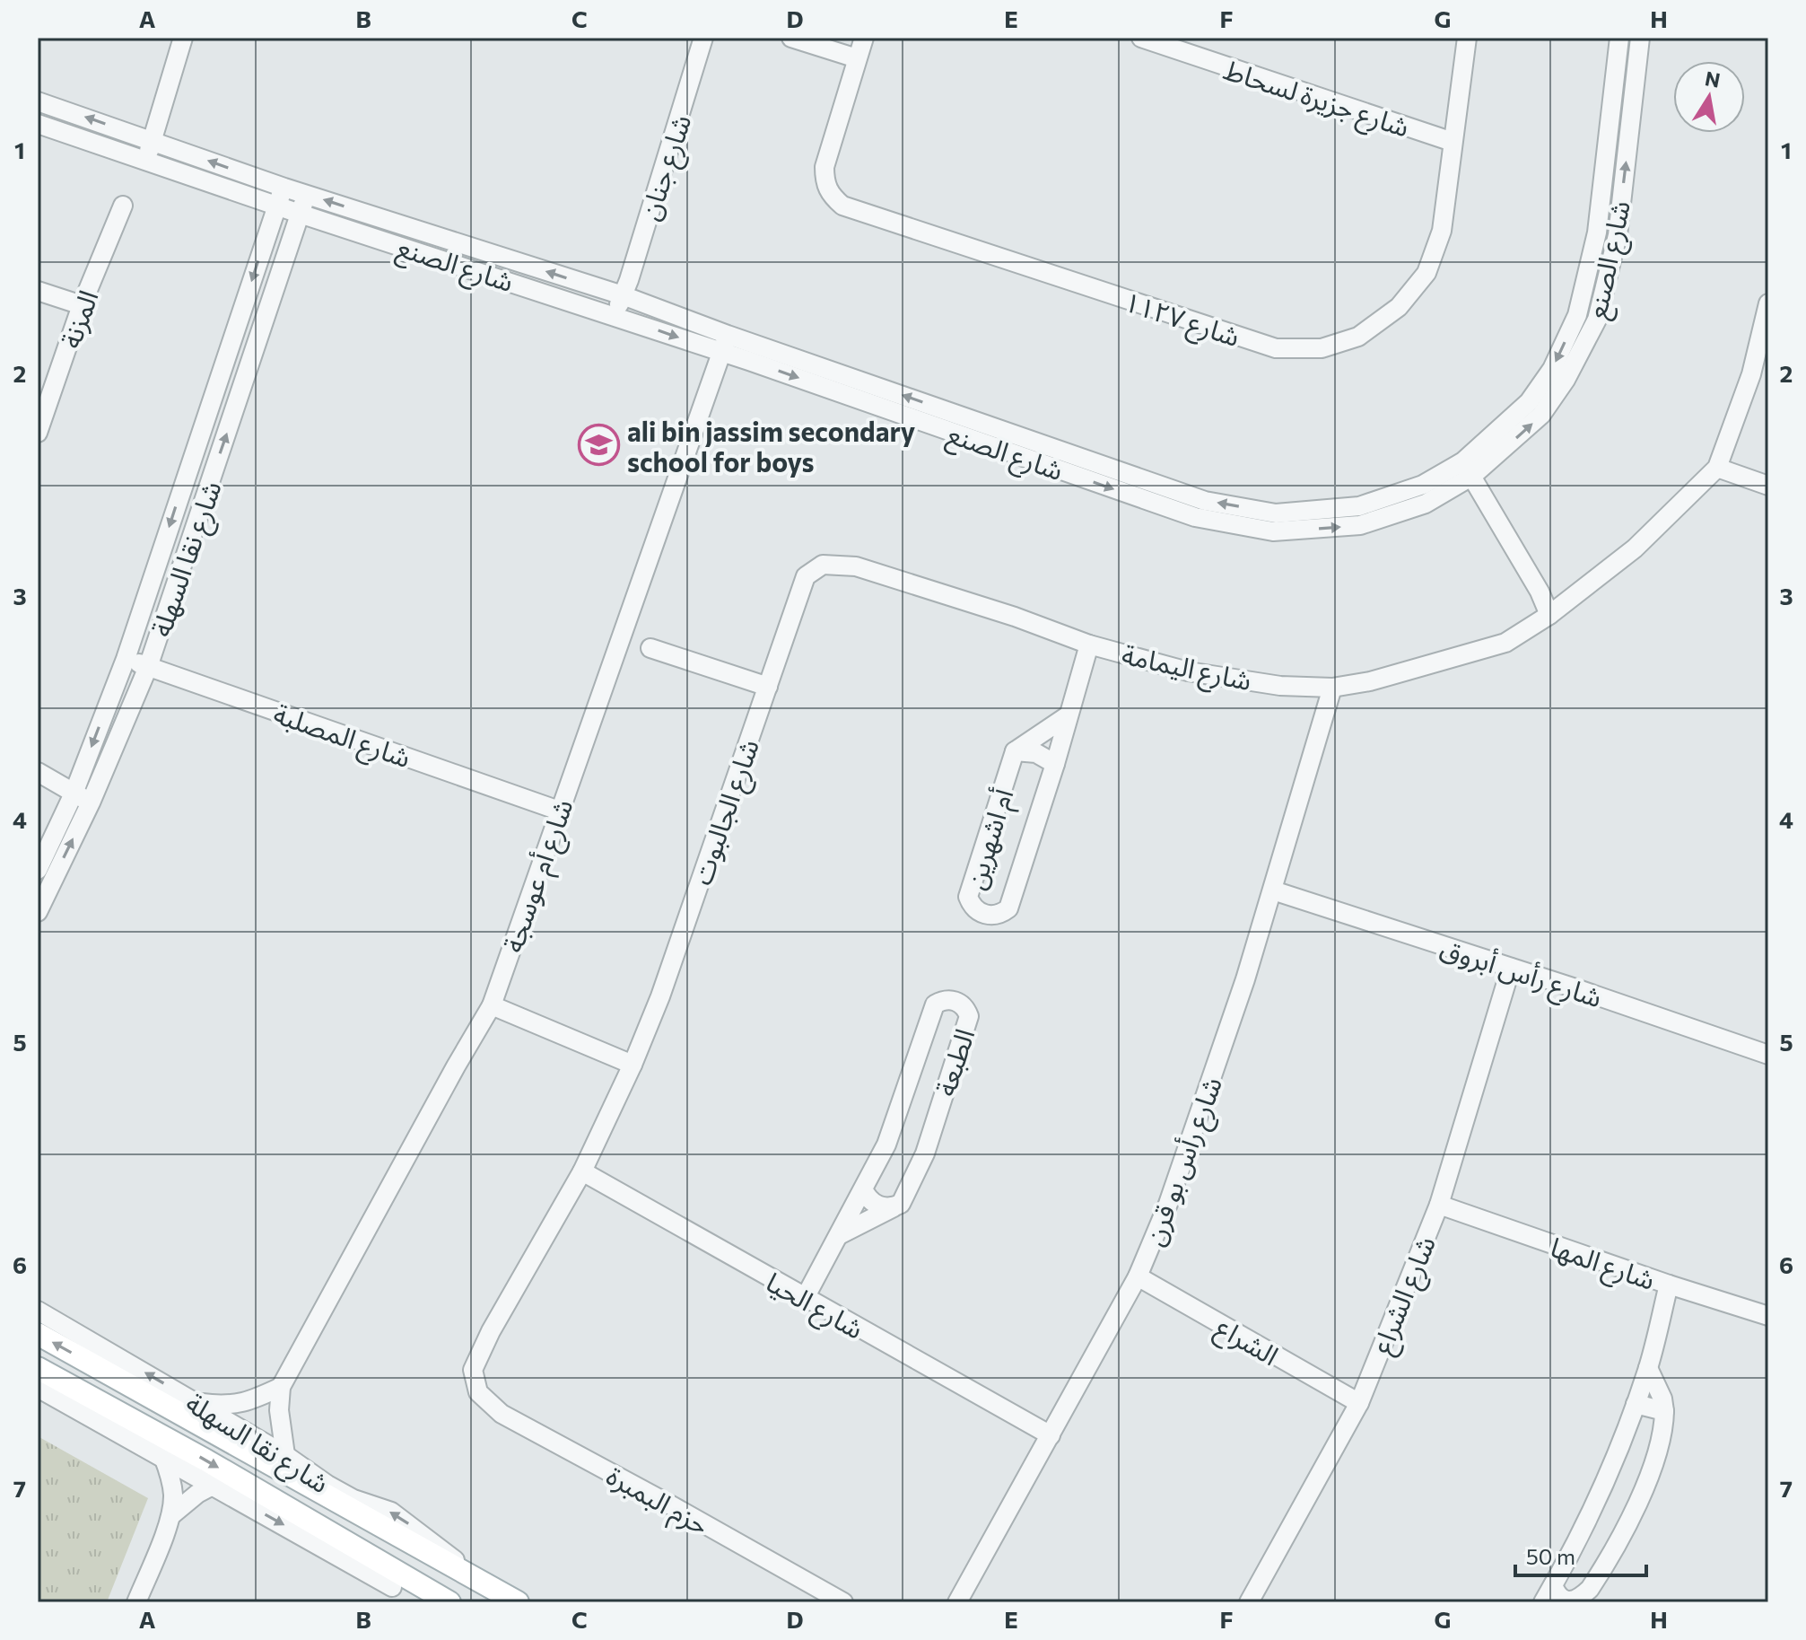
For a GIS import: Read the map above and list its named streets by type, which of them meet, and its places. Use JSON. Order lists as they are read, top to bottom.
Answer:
{
  "streets": {
    "main road": ["شارع نقا السهلة"],
    "street": [
      "شارع جزيرة لسحاط",
      "شارع جنان",
      "شارع الصنع",
      "شارع ١١٢٧",
      "المزنة",
      "شارع اليمامة",
      "شارع المصلبة",
      "شارع الجالبوت",
      "أم اشهرين",
      "شارع أم عوسجة",
      "شارع رأس أبروق",
      "الطبعة",
      "شارع رأس بو قرن",
      "شارع المها",
      "شارع الشراع",
      "شارع الحيا",
      "الشراع",
      "حزم البمبرة"
    ]
  },
  "crossings": [
    ["شارع جزيرة لسحاط", "شارع ١١٢٧"],
    ["شارع جنان", "شارع الصنع"],
    ["شارع الصنع", "شارع نقا السهلة"],
    ["شارع الصنع", "شارع أم عوسجة"],
    ["شارع نقا السهلة", "شارع المصلبة"],
    ["شارع نقا السهلة", "شارع أم عوسجة"],
    ["شارع اليمامة", "شارع الجالبوت"],
    ["شارع اليمامة", "أم اشهرين"],
    ["شارع اليمامة", "شارع رأس بو قرن"],
    ["شارع المصلبة", "شارع أم عوسجة"],
    ["شارع الجالبوت", "شارع الحيا"],
    ["شارع الجالبوت", "حزم البمبرة"],
    ["شارع رأس أبروق", "شارع رأس بو قرن"],
    ["شارع رأس أبروق", "شارع الشراع"],
    ["الطبعة", "شارع الحيا"],
    ["شارع رأس بو قرن", "شارع الحيا"],
    ["شارع رأس بو قرن", "الشراع"],
    ["شارع المها", "شارع الشراع"],
    ["شارع الشراع", "الشراع"]
  ],
  "places": {
    "school or university": ["ali bin jassim secondary school for boys"]
  },
  "scale_bar": "50 m",
  "north": "top",
  "grid": {
    "columns": [
      "A",
      "B",
      "C",
      "D",
      "E",
      "F",
      "G",
      "H"
    ],
    "rows": [
      "1",
      "2",
      "3",
      "4",
      "5",
      "6",
      "7"
    ]
  }
}
